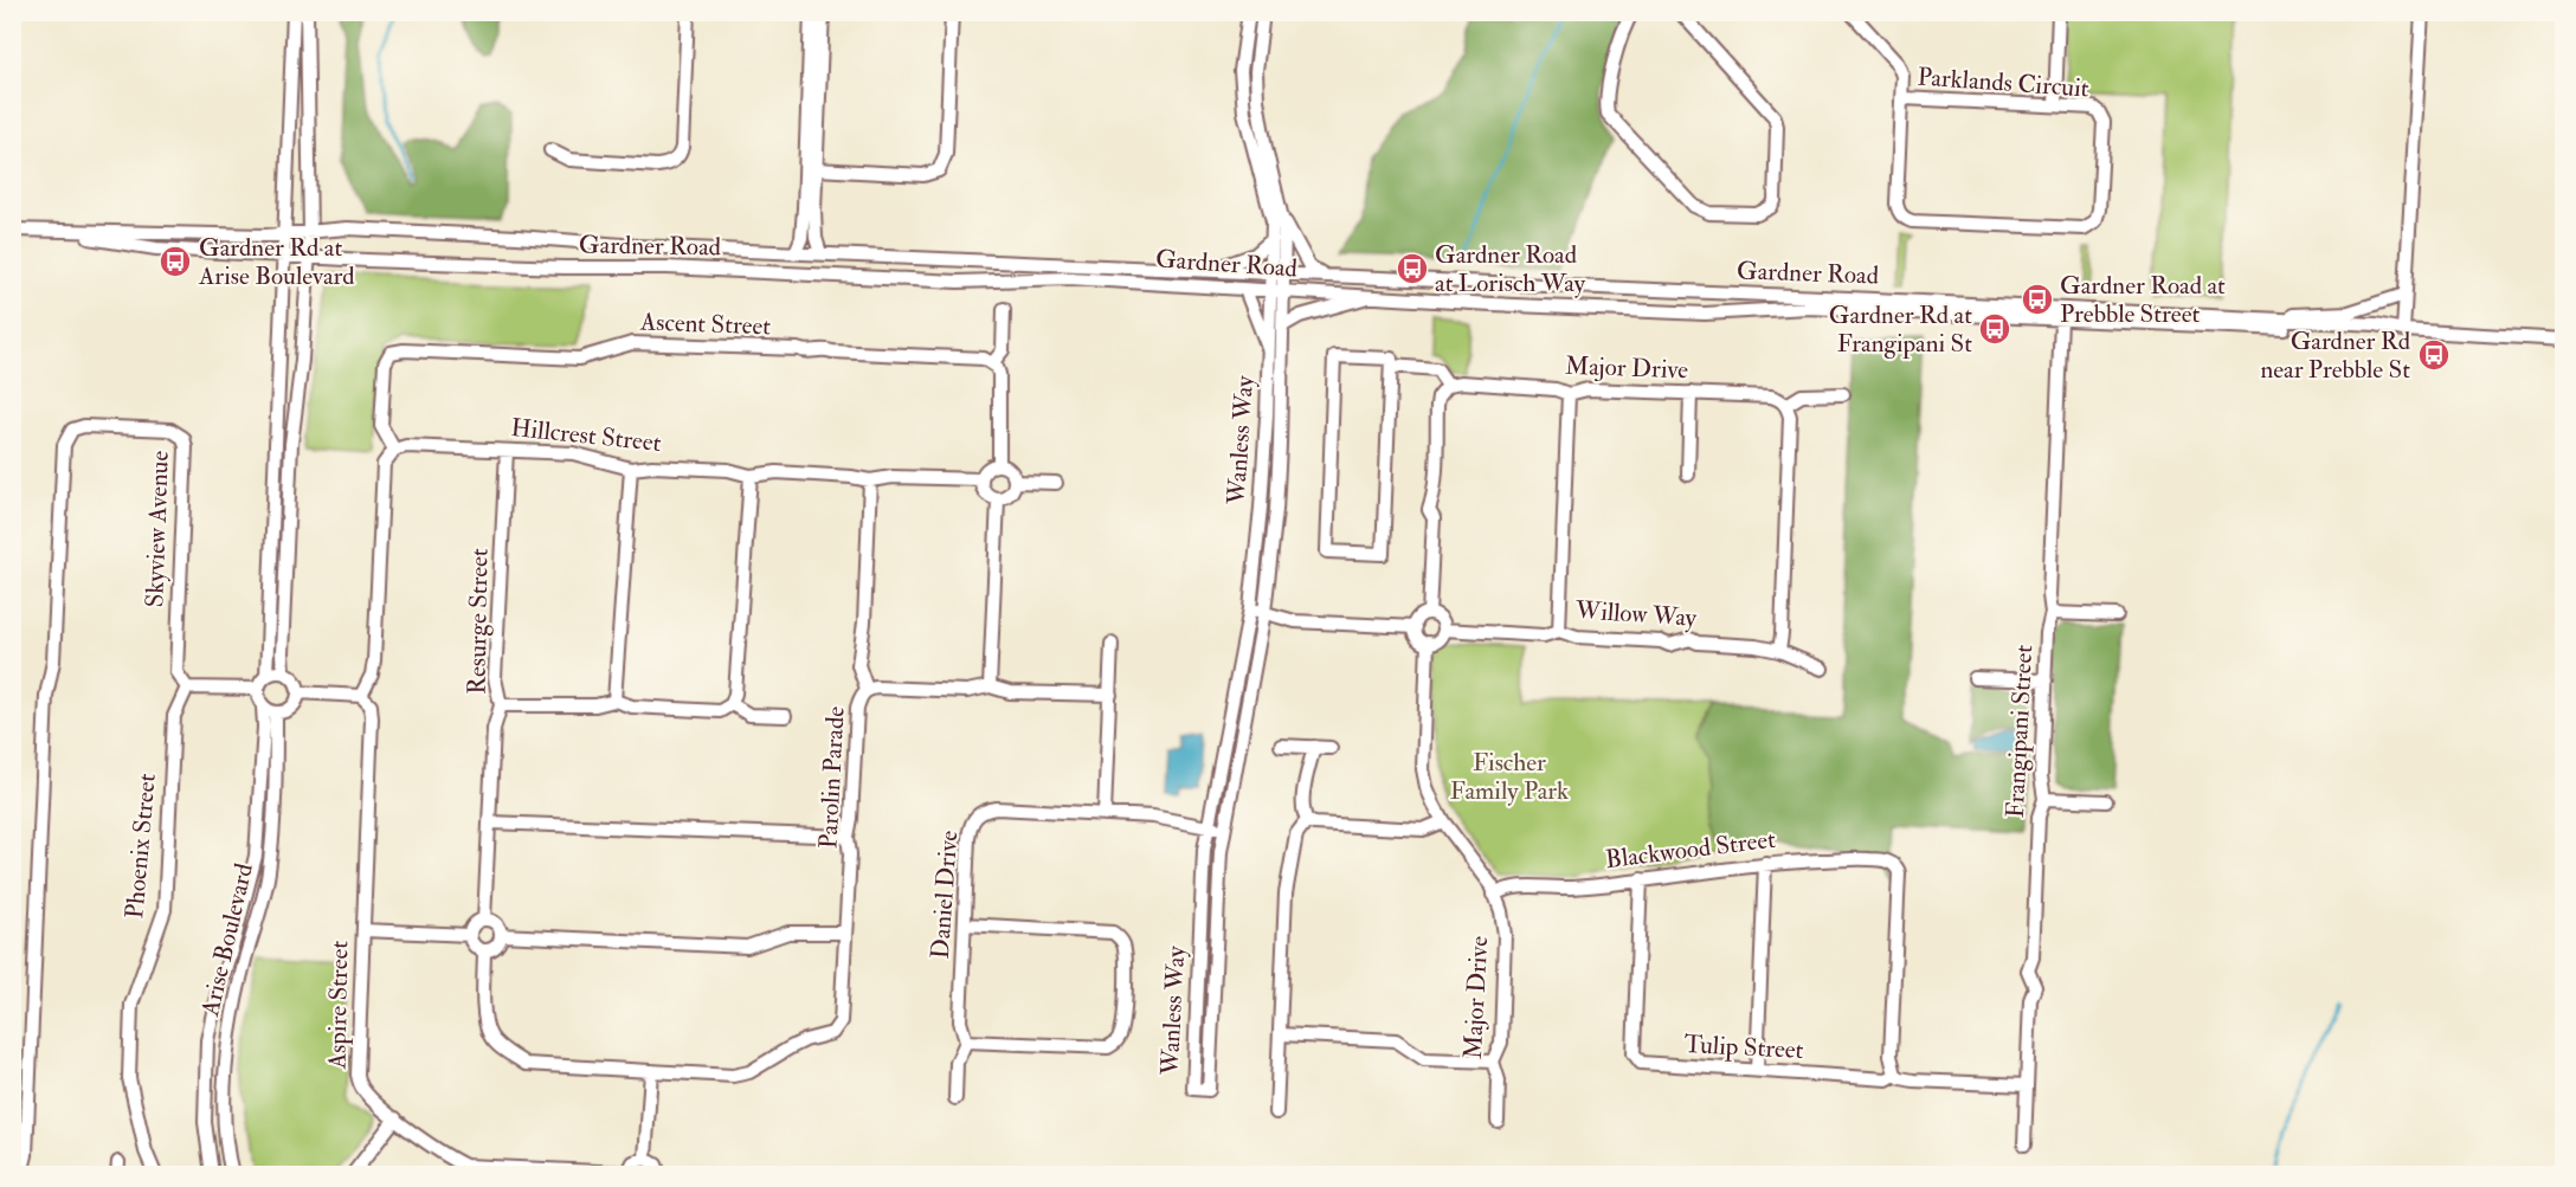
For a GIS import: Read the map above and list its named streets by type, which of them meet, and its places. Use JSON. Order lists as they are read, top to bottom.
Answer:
{
  "streets": {
    "street": [
      "Parklands Circuit",
      "Gardner Road",
      "Ascent Street",
      "Major Drive",
      "Hillcrest Street",
      "Wanless Way",
      "Skyview Avenue",
      "Willow Way",
      "Resurge Street",
      "Frangipani Street",
      "Parolin Parade",
      "Phoenix Street",
      "Blackwood Street",
      "Daniel Drive",
      "Arise Boulevard",
      "Aspire Street",
      "Tulip Street"
    ]
  },
  "crossings": [
    ["Gardner Road", "Wanless Way"],
    ["Gardner Road", "Frangipani Street"],
    ["Ascent Street", "Hillcrest Street"],
    ["Major Drive", "Willow Way"],
    ["Major Drive", "Blackwood Street"],
    ["Hillcrest Street", "Resurge Street"],
    ["Wanless Way", "Daniel Drive"],
    ["Skyview Avenue", "Phoenix Street"],
    ["Frangipani Street", "Tulip Street"],
    ["Blackwood Street", "Tulip Street"]
  ],
  "parks": ["Fischer Family Park"],
  "places": {
    "bus stop": [
      "Gardner Rd at Arise Boulevard",
      "Gardner Road at Lorisch Way",
      "Gardner Road at Prebble Street",
      "Gardner Rd at Frangipani St",
      "Gardner Rd near Prebble St"
    ]
  }
}
